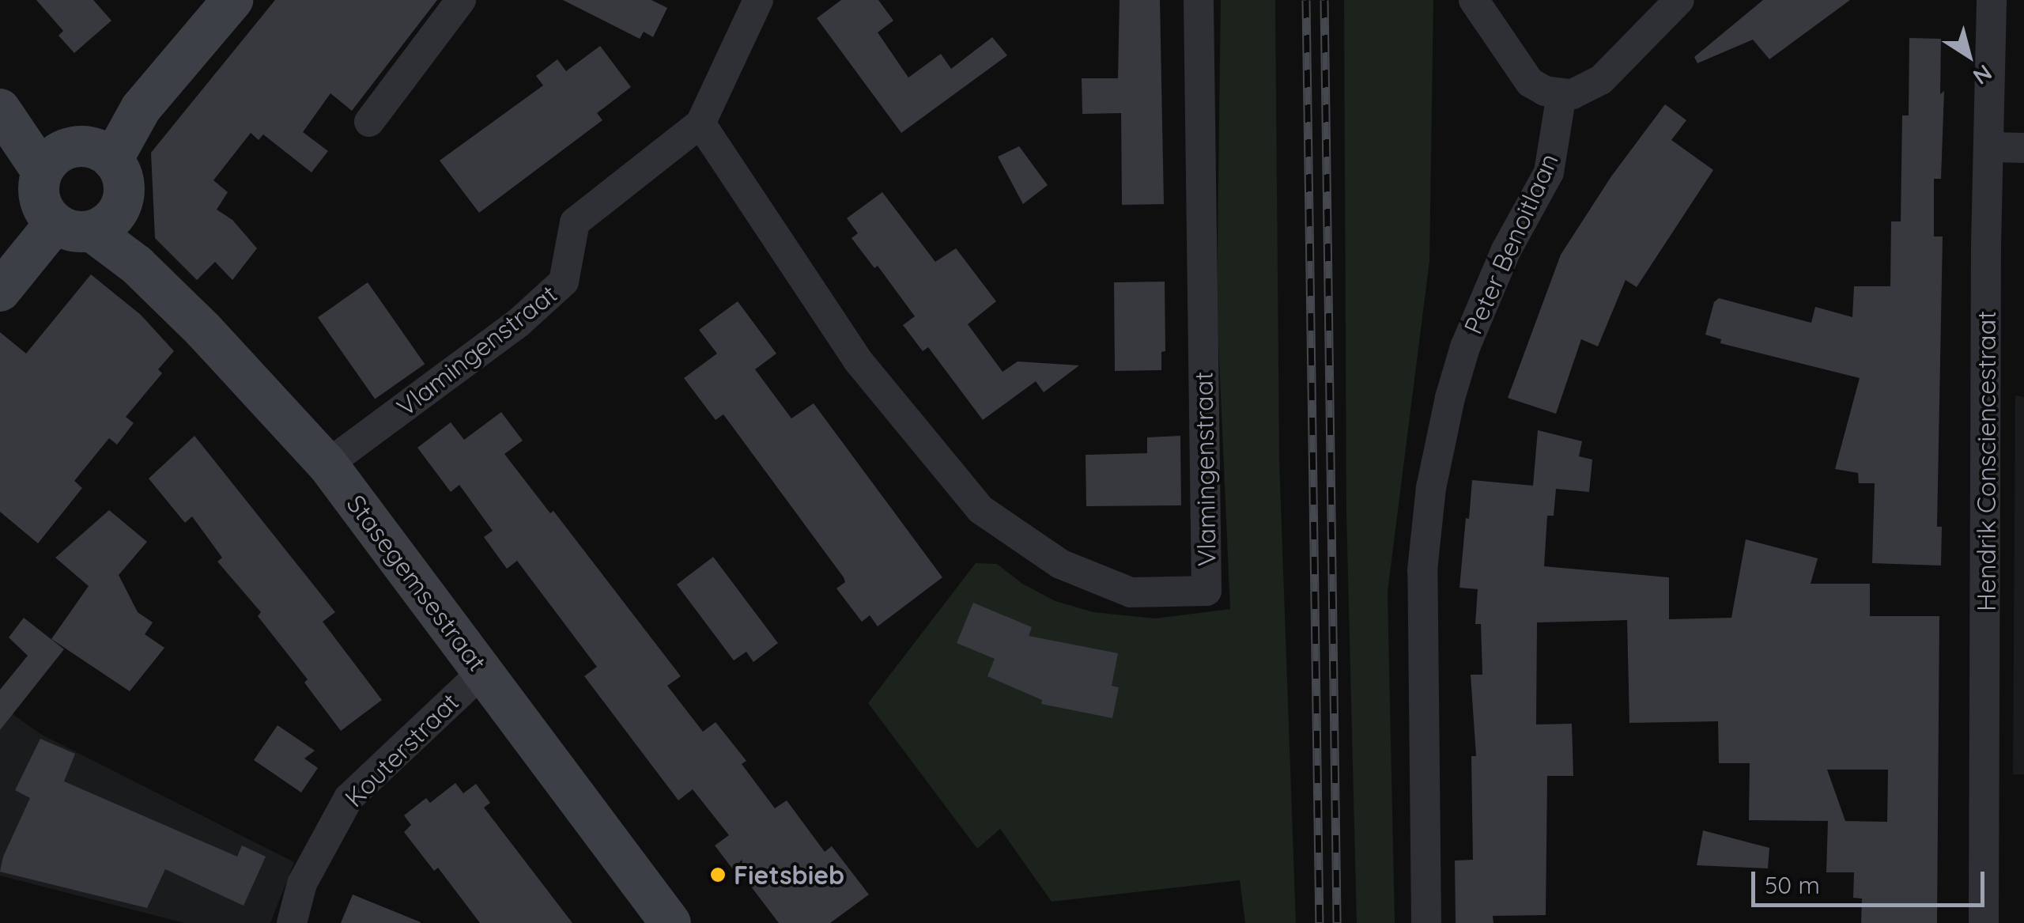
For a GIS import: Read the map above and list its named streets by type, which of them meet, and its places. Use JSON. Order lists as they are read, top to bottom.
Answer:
{
  "streets": {
    "street": [
      "Peter Benoitlaan",
      "Vlamingenstraat",
      "Hendrik Consciencestraat",
      "Stasegemsestraat",
      "Kouterstraat"
    ]
  },
  "crossings": [
    ["Vlamingenstraat", "Stasegemsestraat"],
    ["Stasegemsestraat", "Kouterstraat"]
  ],
  "places": ["Fietsbieb"],
  "scale_bar": "50 m",
  "north": "bottom right"
}
